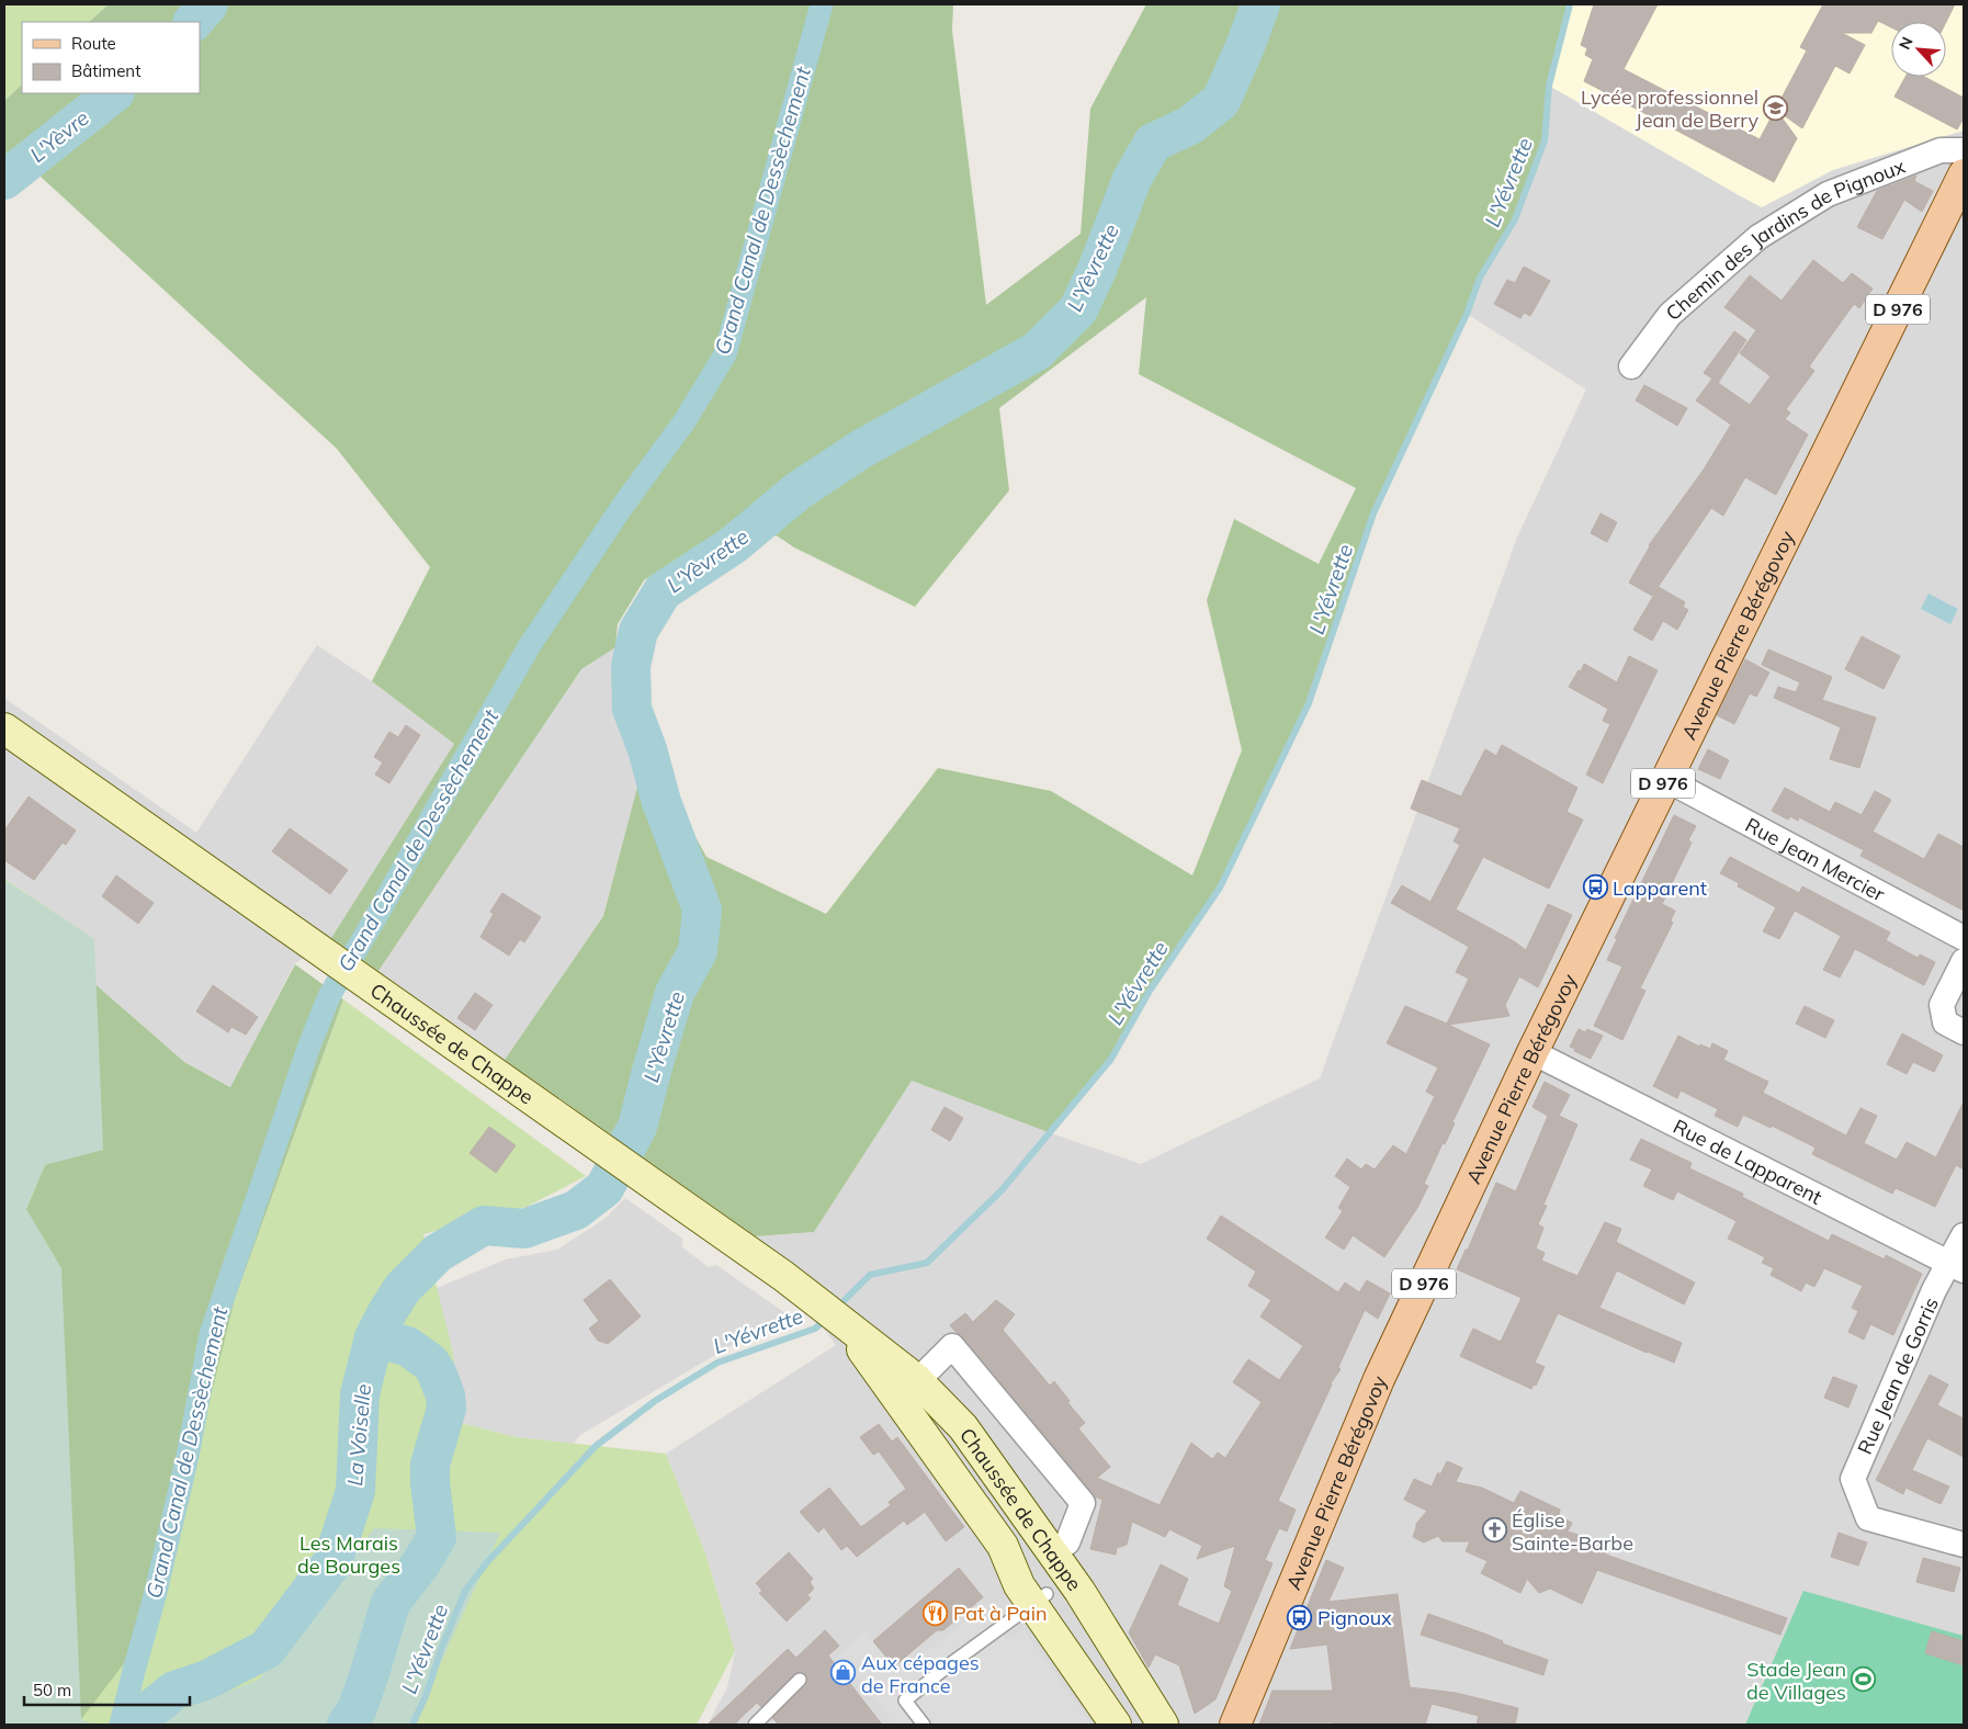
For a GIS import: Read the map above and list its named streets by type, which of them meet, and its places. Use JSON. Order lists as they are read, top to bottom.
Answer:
{
  "streets": {
    "main road": ["D 976", "Avenue Pierre Bérégovoy", "Chaussée de Chappe"],
    "street": [
      "Chemin des Jardins de Pignoux",
      "Rue Jean Mercier",
      "Rue de Lapparent",
      "Rue Jean de Gorris"
    ]
  },
  "crossings": [
    ["Avenue Pierre Bérégovoy", "Rue Jean Mercier"],
    ["Avenue Pierre Bérégovoy", "Rue de Lapparent"],
    ["Rue de Lapparent", "Rue Jean de Gorris"]
  ],
  "water": [
    "L'Yèvre",
    "L'Yévrette",
    "Grand Canal de Dessèchement",
    "L'Yèvrette",
    "La Voiselle"
  ],
  "parks": ["Les Marais de Bourges"],
  "places": {
    "school or university": ["Lycée professionnel Jean de Berry"],
    "bus stop": ["Lapparent", "Pignoux"],
    "church": ["Église Sainte-Barbe"],
    "restaurant": ["Pat à Pain"],
    "shop": ["Aux cépages de France"],
    "sports": ["Stade Jean de Villages"]
  },
  "legend": ["Route", "Bâtiment"],
  "scale_bar": "50 m",
  "north": "top left"
}
